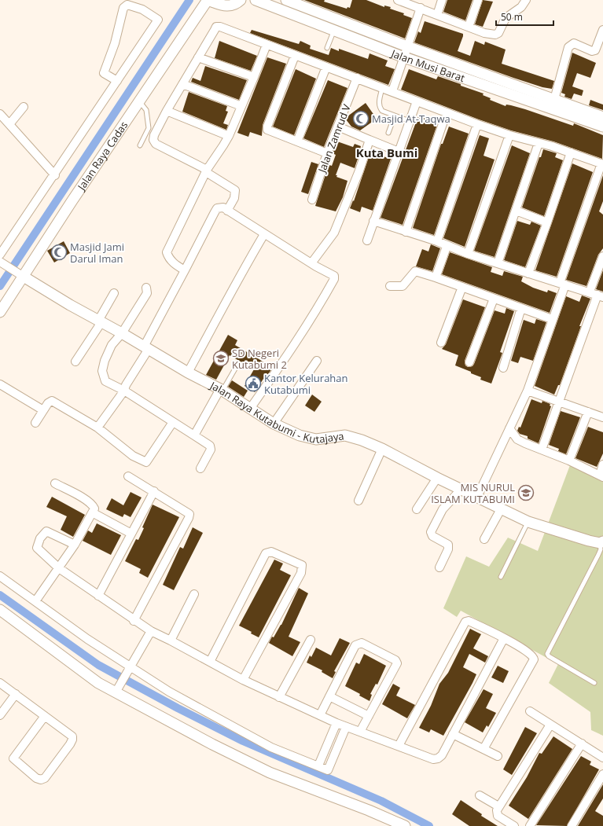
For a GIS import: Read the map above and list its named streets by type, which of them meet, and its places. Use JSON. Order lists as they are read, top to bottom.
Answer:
{
  "streets": {
    "street": [
      "Jalan Musi Barat",
      "Jalan Zamrud V",
      "Jalan Raya Cadas",
      "Jalan Raya Kutabumi - Kutajaya"
    ]
  },
  "crossings": [
    ["Jalan Raya Cadas", "Jalan Raya Kutabumi - Kutajaya"]
  ],
  "districts": ["Kuta Bumi"],
  "places": {
    "mosque": ["Masjid At-Taqwa", "Masjid Jami Darul Iman"],
    "school or university": ["SD Negeri Kutabumi 2", "MIS NURUL ISLAM KUTABUMI"],
    "public building": ["Kantor Kelurahan Kutabumi"]
  },
  "scale_bar": "50 m"
}
